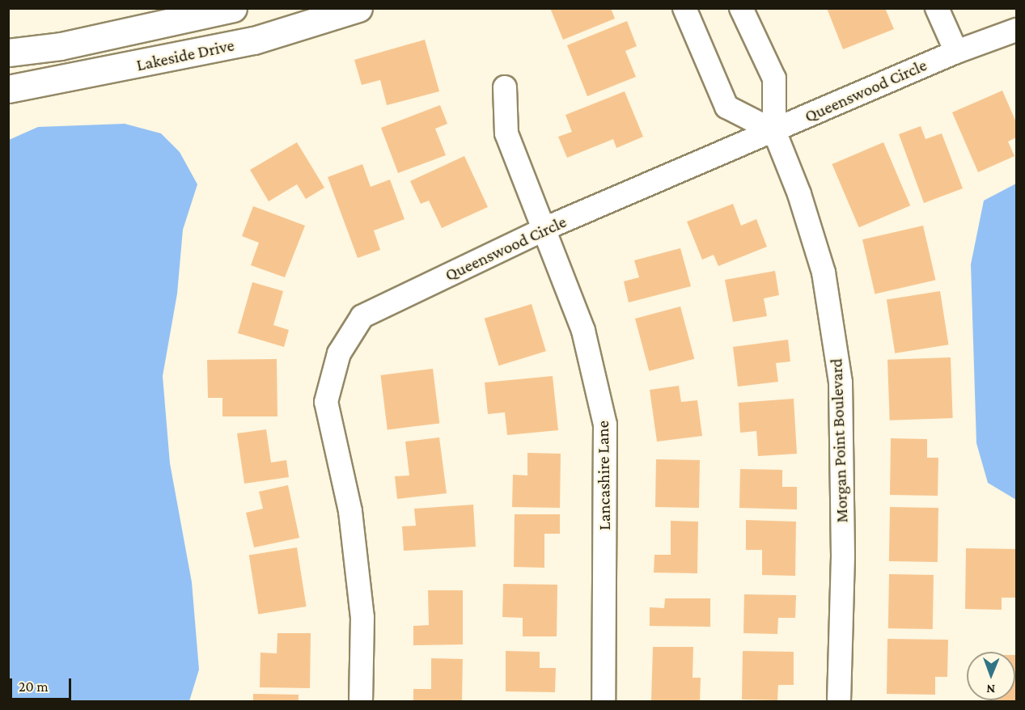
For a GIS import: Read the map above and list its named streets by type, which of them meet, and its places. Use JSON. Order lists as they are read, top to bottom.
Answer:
{
  "streets": {
    "street": [
      "Lakeside Drive",
      "Queenswood Circle",
      "Morgan Point Boulevard",
      "Lancashire Lane"
    ]
  },
  "crossings": [
    ["Queenswood Circle", "Morgan Point Boulevard"],
    ["Queenswood Circle", "Lancashire Lane"]
  ],
  "scale_bar": "20 m",
  "north": "bottom"
}
